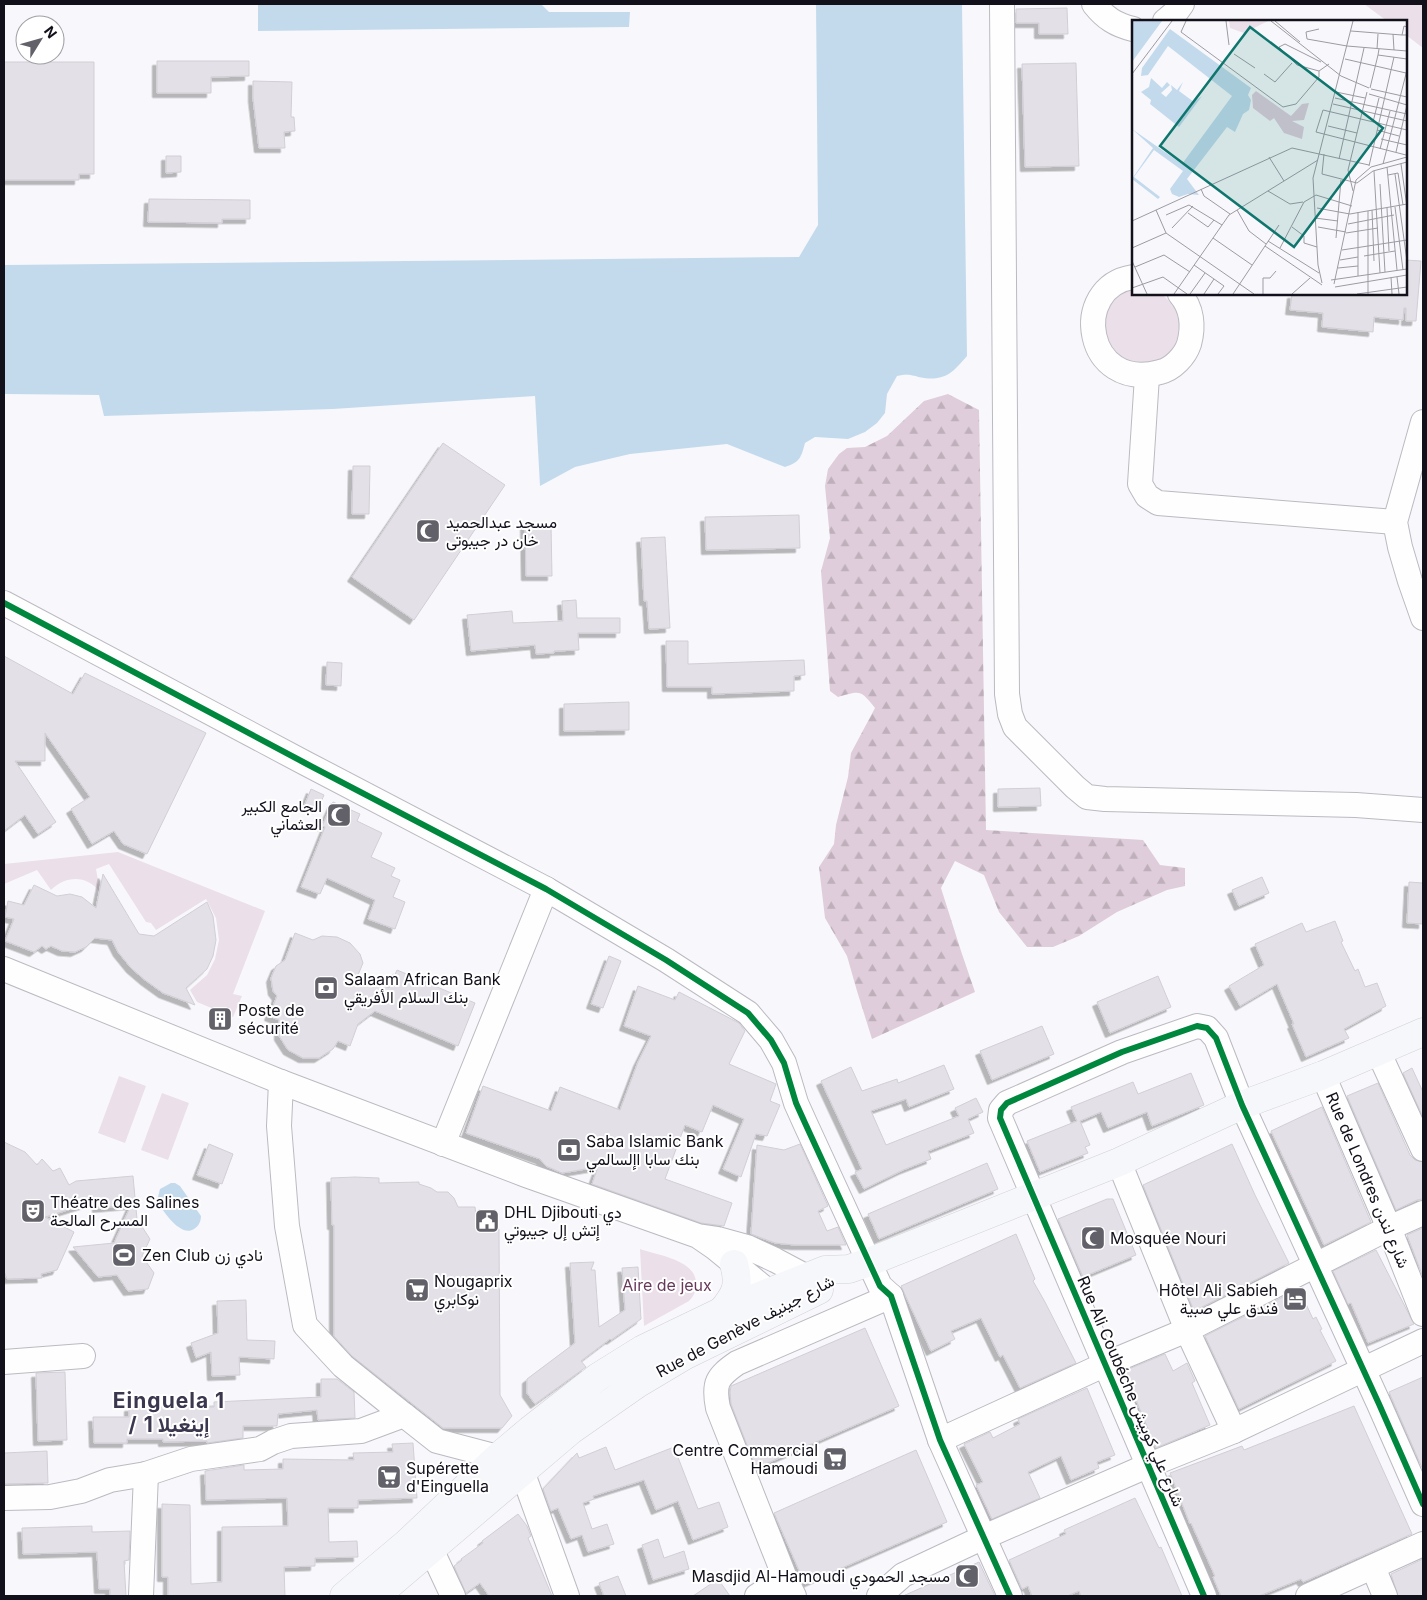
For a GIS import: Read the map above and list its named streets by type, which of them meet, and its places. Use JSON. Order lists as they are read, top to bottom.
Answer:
{
  "streets": {
    "main road": ["Rue de Genève شارع جينيف"],
    "street": ["Rue de Londres شارع لندن", "Rue Ali Coubéche شارع علي كوبيش"]
  },
  "districts": ["Einguela 1 / إينغيلا 1"],
  "parks": ["Aire de jeux"],
  "places": {
    "mosque": [
      "مسجد عبدالحمید خان در جیبوتی",
      "الجامع الكبير العثماني",
      "Mosquée Nouri",
      "Masdjid Al-Hamoudi مسجد الحمودي"
    ],
    "bank": ["Salaam African Bank بنك السلام الأفريقي", "Saba Islamic Bank بنك سابا اإلسالمي"],
    "building": ["Poste de sécurité"],
    "theatre": ["Théatre des Salines المسرح المالحة"],
    "public building": ["DHL Djibouti دي إتش إل جيبوتي"],
    "sports": ["Zen Club نادي زن"],
    "supermarket": ["Nougaprix نوكابري", "Centre Commercial Hamoudi", "Supérette d'Einguella"],
    "hotel": ["Hôtel Ali Sabieh فندق علي صبية"]
  },
  "north": "top right"
}
